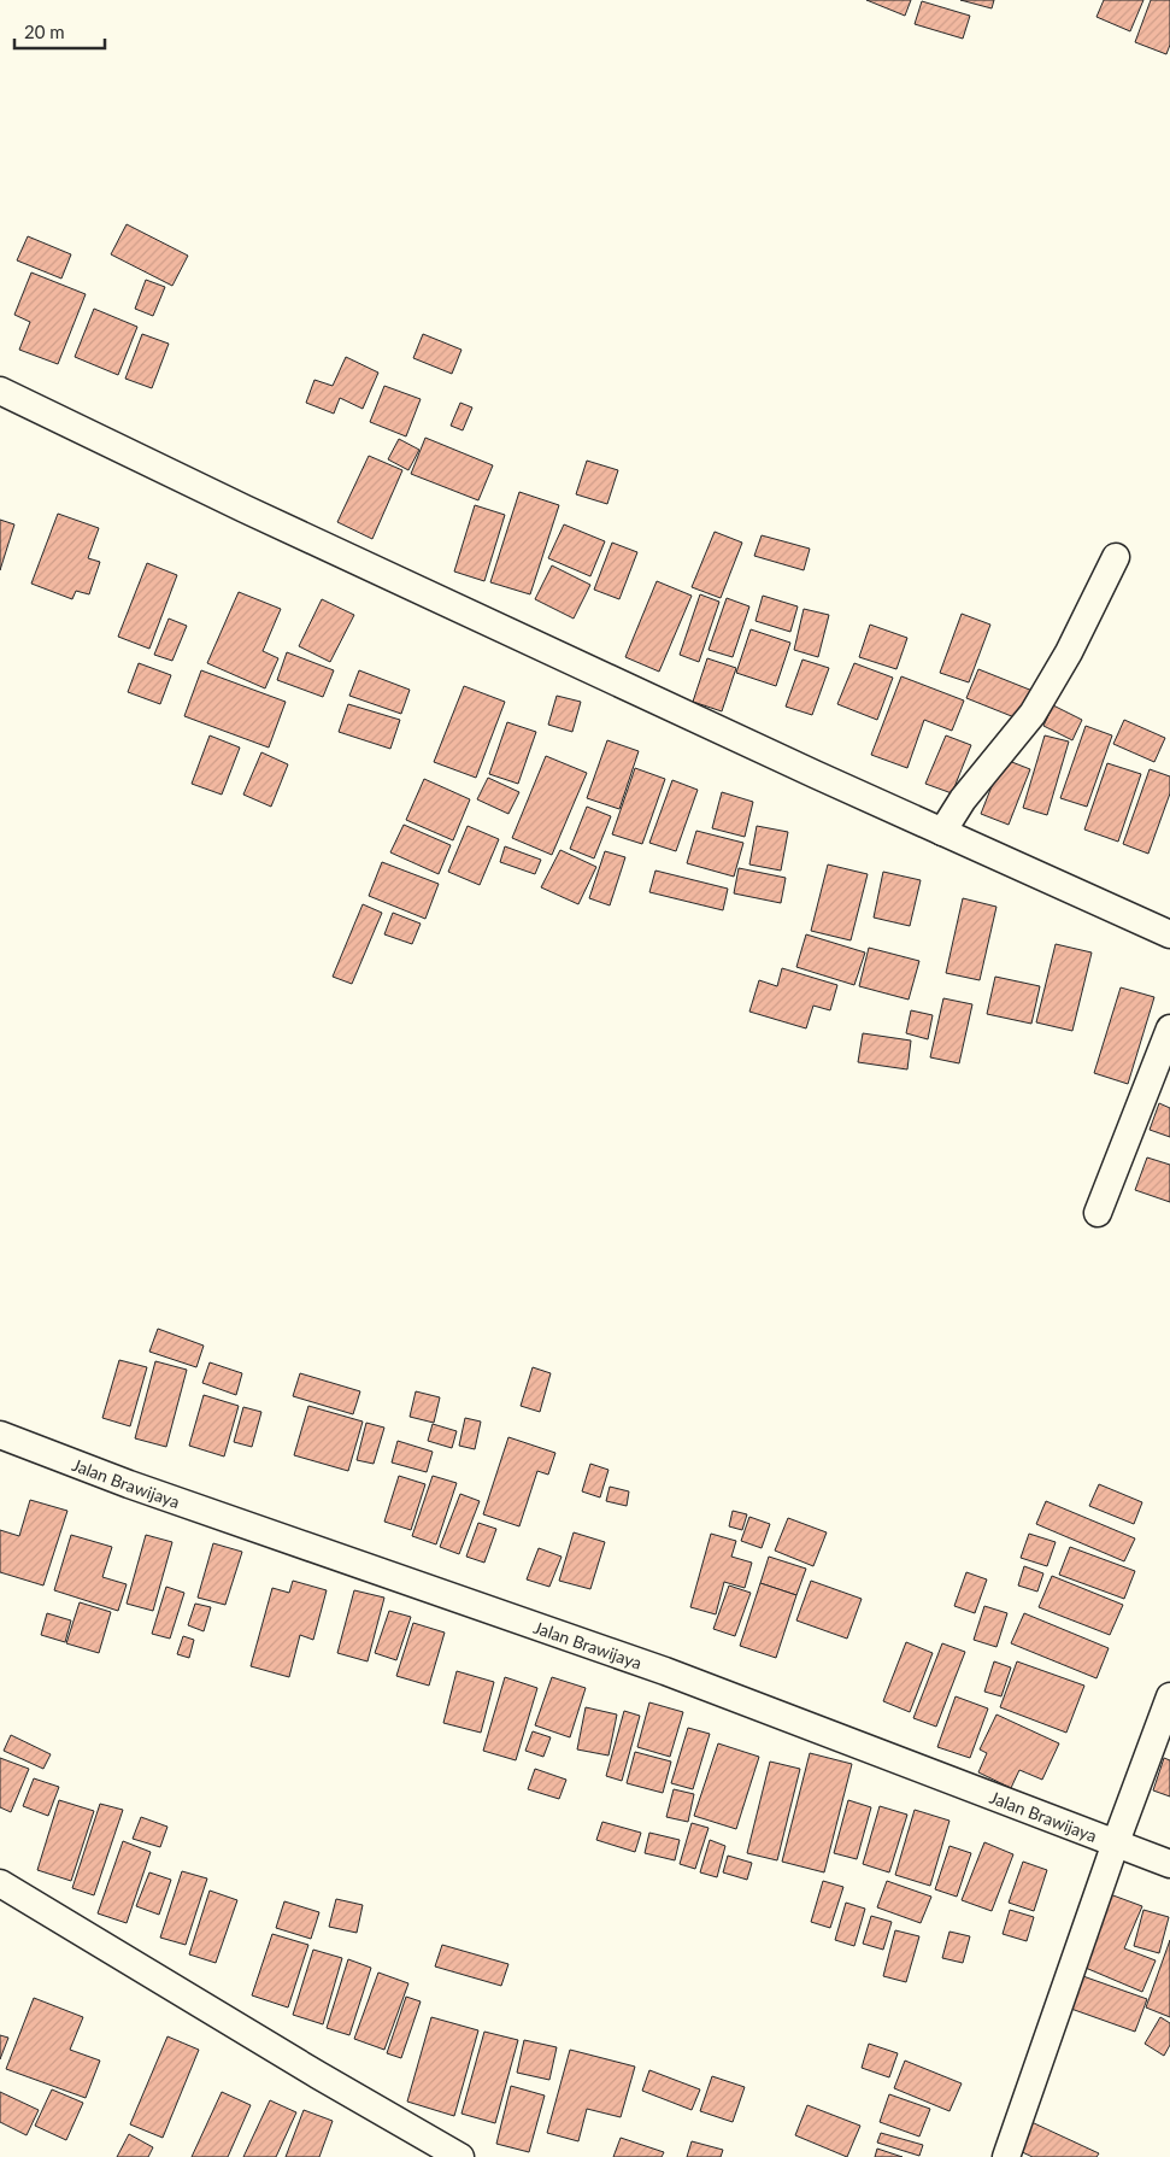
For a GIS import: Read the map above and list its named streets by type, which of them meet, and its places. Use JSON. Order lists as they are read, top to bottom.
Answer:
{
  "streets": {
    "street": ["Jalan Brawijaya"]
  },
  "scale_bar": "20 m"
}
